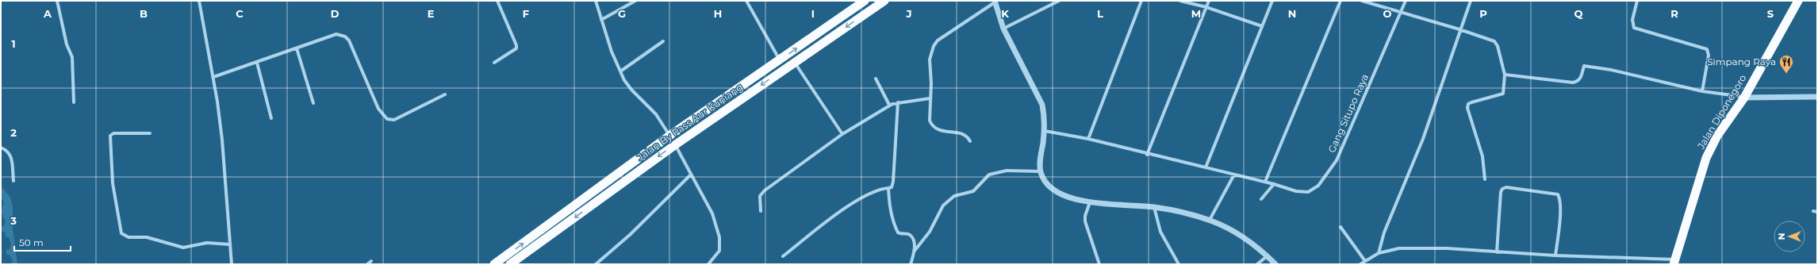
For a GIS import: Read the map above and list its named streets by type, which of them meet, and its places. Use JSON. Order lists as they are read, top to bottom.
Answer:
{
  "streets": {
    "highway": ["Jalan Diponegoro", "Jalan By Pass Aur Kuniang"],
    "street": ["Gang Situpo Raya"]
  },
  "places": {
    "restaurant": ["Simpang Raya"]
  },
  "scale_bar": "50 m",
  "north": "left",
  "grid": {
    "columns": [
      "A",
      "B",
      "C",
      "D",
      "E",
      "F",
      "G",
      "H",
      "I",
      "J",
      "K",
      "L",
      "M",
      "N",
      "O",
      "P",
      "Q",
      "R",
      "S"
    ],
    "rows": ["1", "2", "3"]
  }
}
